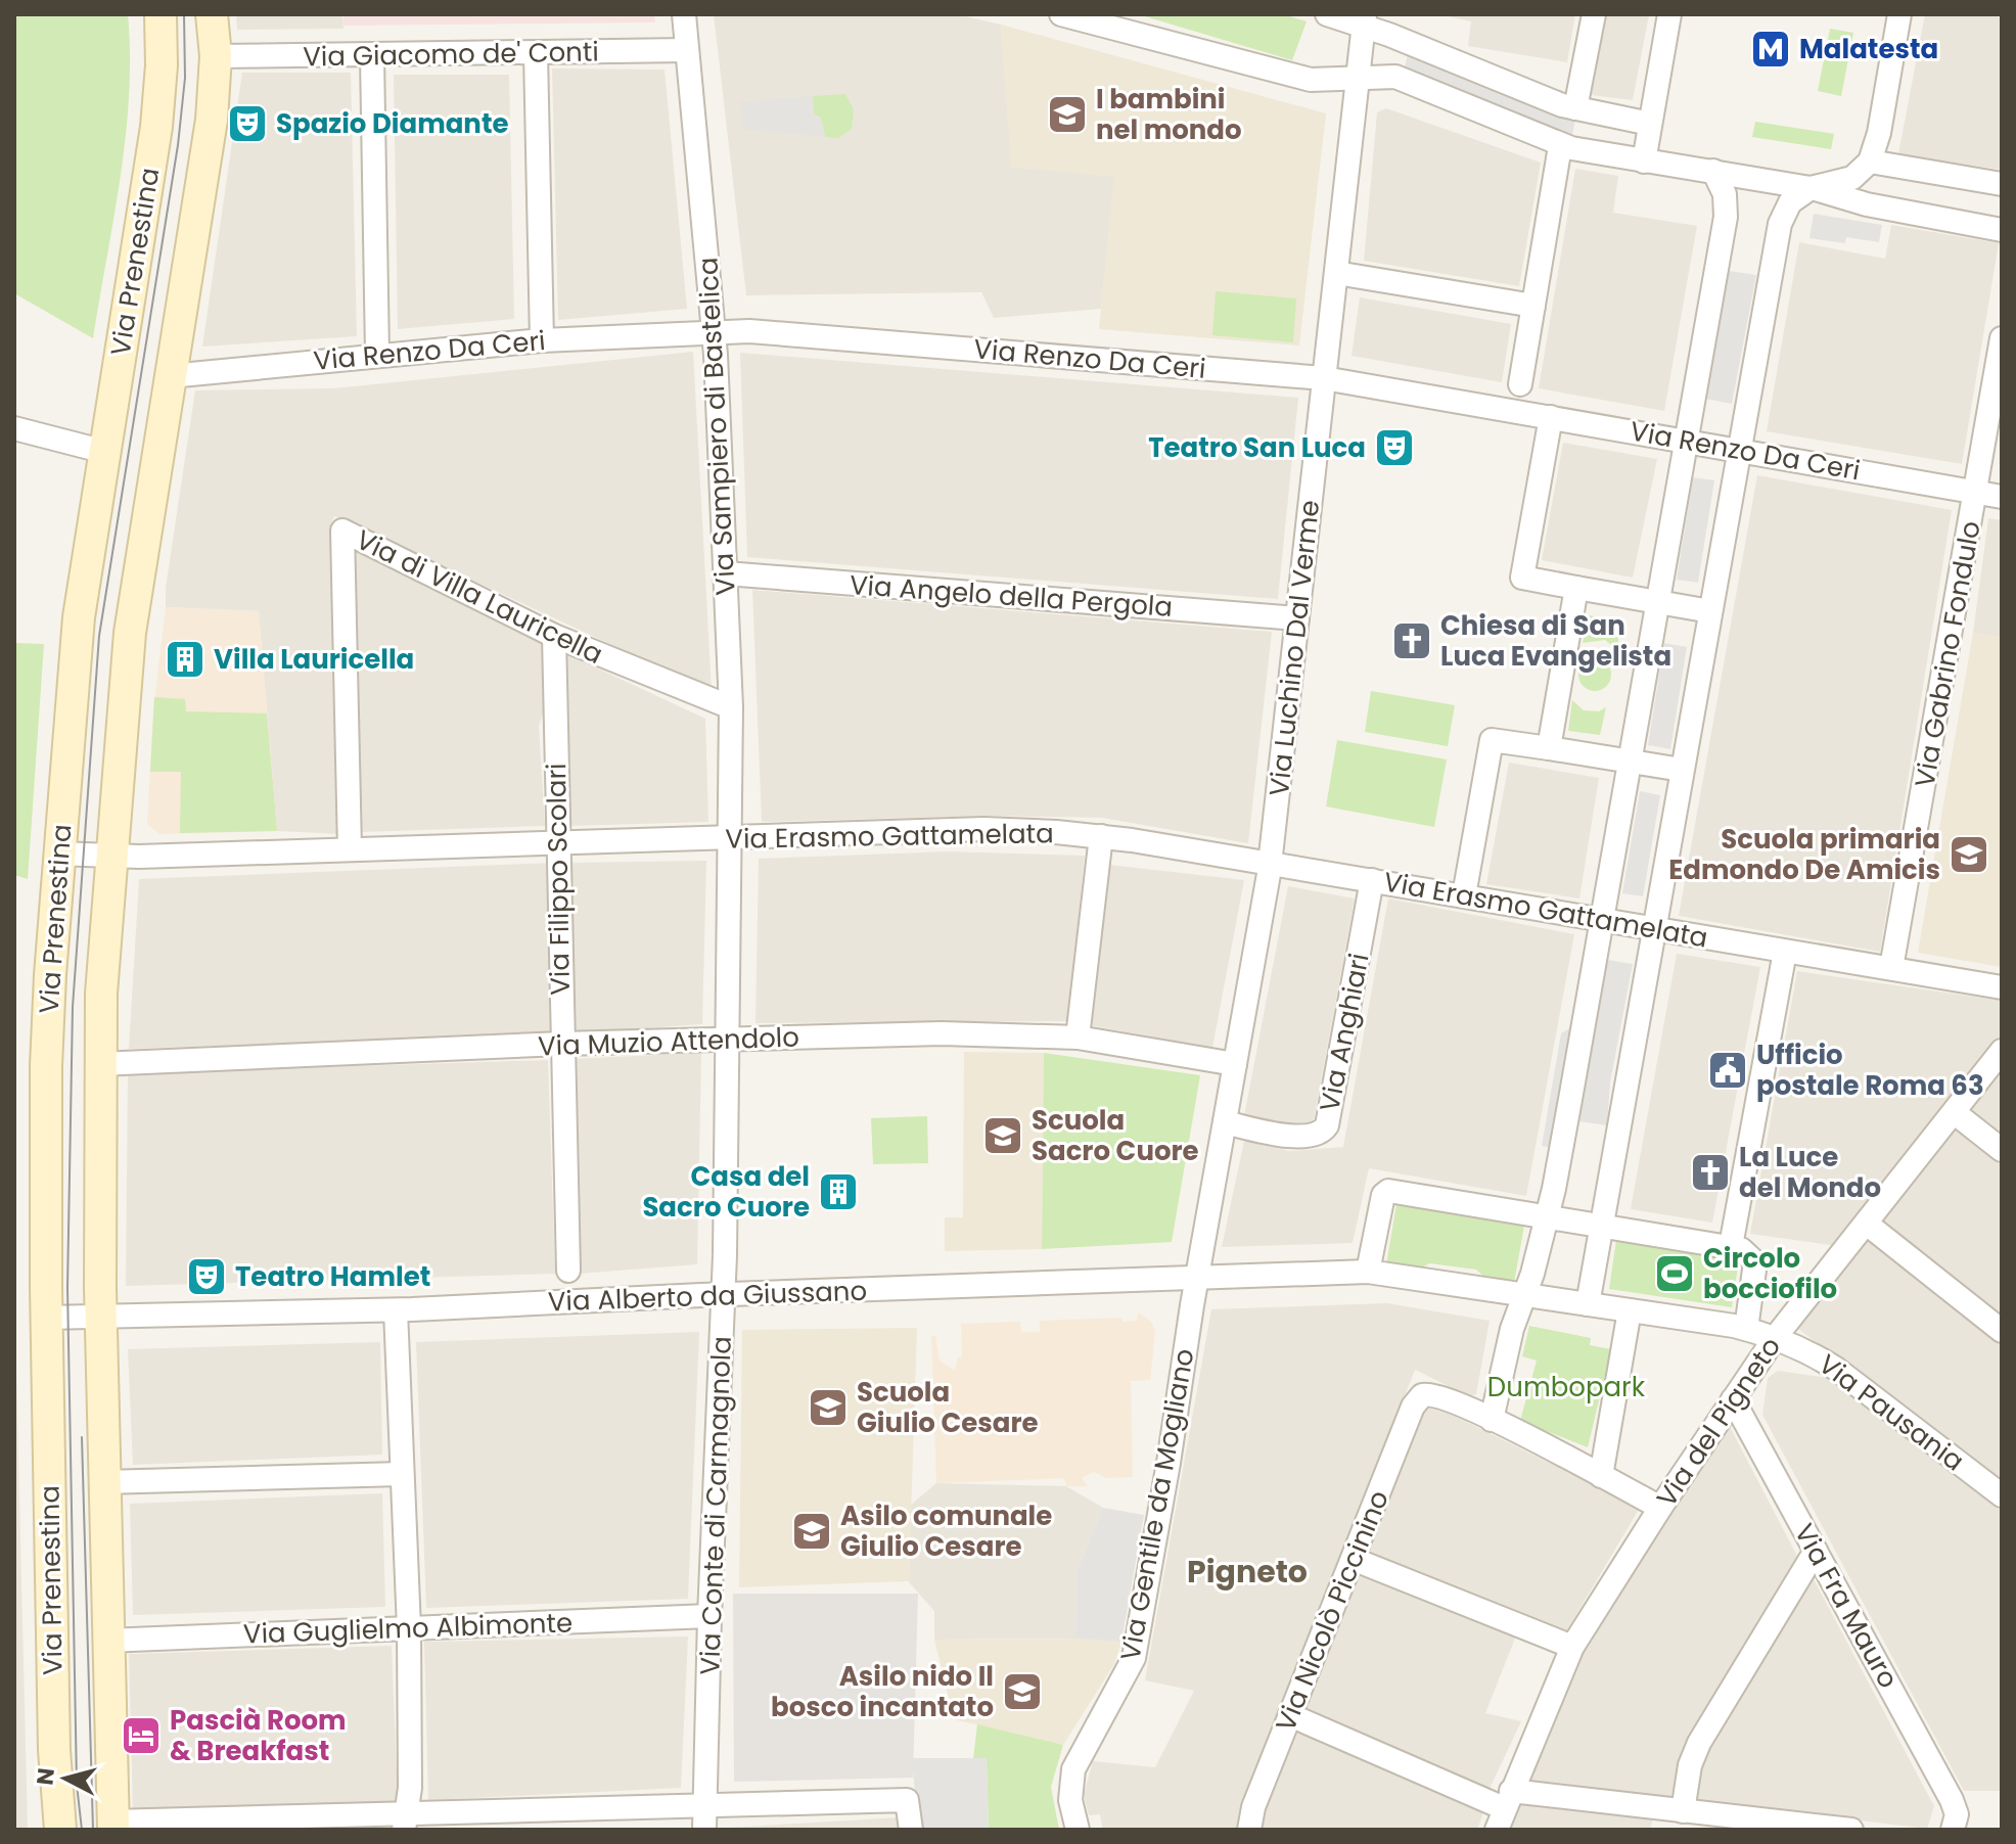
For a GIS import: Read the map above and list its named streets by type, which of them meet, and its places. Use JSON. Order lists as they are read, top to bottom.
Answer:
{
  "streets": {
    "main road": ["Via Prenestina"],
    "street": [
      "Via Giacomo de' Conti",
      "Via Renzo Da Ceri",
      "Via Sampiero di Bastelica",
      "Via Angelo della Pergola",
      "Via di Villa Lauricella",
      "Via Luchino Dal Verme",
      "Via Gabrino Fondulo",
      "Via Erasmo Gattamelata",
      "Via Filippo Scolari",
      "Via Anghiari",
      "Via Muzio Attendolo",
      "Via Alberto da Giussano",
      "Via Pausania",
      "Via del Pigneto",
      "Via Gentile da Mogliano",
      "Via Conte di Carmagnola",
      "Via Fra Mauro",
      "Via Nicolò Piccinino",
      "Via Guglielmo Albimonte"
    ]
  },
  "crossings": [
    ["Via Giacomo de' Conti", "Via Prenestina"],
    ["Via Giacomo de' Conti", "Via Sampiero di Bastelica"],
    ["Via Prenestina", "Via Renzo Da Ceri"],
    ["Via Prenestina", "Via Erasmo Gattamelata"],
    ["Via Prenestina", "Via Muzio Attendolo"],
    ["Via Prenestina", "Via Alberto da Giussano"],
    ["Via Prenestina", "Via Guglielmo Albimonte"],
    ["Via Renzo Da Ceri", "Via Sampiero di Bastelica"],
    ["Via Renzo Da Ceri", "Via Luchino Dal Verme"],
    ["Via Renzo Da Ceri", "Via Gabrino Fondulo"],
    ["Via Sampiero di Bastelica", "Via Angelo della Pergola"],
    ["Via Sampiero di Bastelica", "Via di Villa Lauricella"],
    ["Via Sampiero di Bastelica", "Via Erasmo Gattamelata"],
    ["Via Sampiero di Bastelica", "Via Conte di Carmagnola"],
    ["Via Angelo della Pergola", "Via Luchino Dal Verme"],
    ["Via di Villa Lauricella", "Via Erasmo Gattamelata"],
    ["Via di Villa Lauricella", "Via Filippo Scolari"],
    ["Via Luchino Dal Verme", "Via Erasmo Gattamelata"],
    ["Via Luchino Dal Verme", "Via Anghiari"],
    ["Via Luchino Dal Verme", "Via Muzio Attendolo"],
    ["Via Luchino Dal Verme", "Via Alberto da Giussano"],
    ["Via Luchino Dal Verme", "Via Gentile da Mogliano"],
    ["Via Gabrino Fondulo", "Via Erasmo Gattamelata"],
    ["Via Erasmo Gattamelata", "Via Filippo Scolari"],
    ["Via Erasmo Gattamelata", "Via Anghiari"],
    ["Via Erasmo Gattamelata", "Via Conte di Carmagnola"],
    ["Via Filippo Scolari", "Via Muzio Attendolo"],
    ["Via Muzio Attendolo", "Via Conte di Carmagnola"],
    ["Via Alberto da Giussano", "Via Pausania"],
    ["Via Alberto da Giussano", "Via Gentile da Mogliano"],
    ["Via Alberto da Giussano", "Via Conte di Carmagnola"],
    ["Via Pausania", "Via del Pigneto"],
    ["Via del Pigneto", "Via Fra Mauro"],
    ["Via Conte di Carmagnola", "Via Guglielmo Albimonte"]
  ],
  "districts": ["Pigneto"],
  "parks": ["Dumbopark"],
  "places": {
    "metro station": ["Malatesta"],
    "school or university": [
      "I bambini nel mondo",
      "Scuola primaria Edmondo De Amicis",
      "Scuola Sacro Cuore",
      "Scuola Giulio Cesare",
      "Asilo comunale Giulio Cesare",
      "Asilo nido Il bosco incantato"
    ],
    "theatre": ["Spazio Diamante", "Teatro San Luca", "Teatro Hamlet"],
    "church": ["Chiesa di San Luca Evangelista", "La Luce del Mondo"],
    "building": ["Villa Lauricella", "Casa del Sacro Cuore"],
    "public building": ["Ufficio postale Roma 63"],
    "sports": ["Circolo bocciofilo"],
    "hotel": ["Pascià Room & Breakfast"]
  },
  "north": "left"
}
